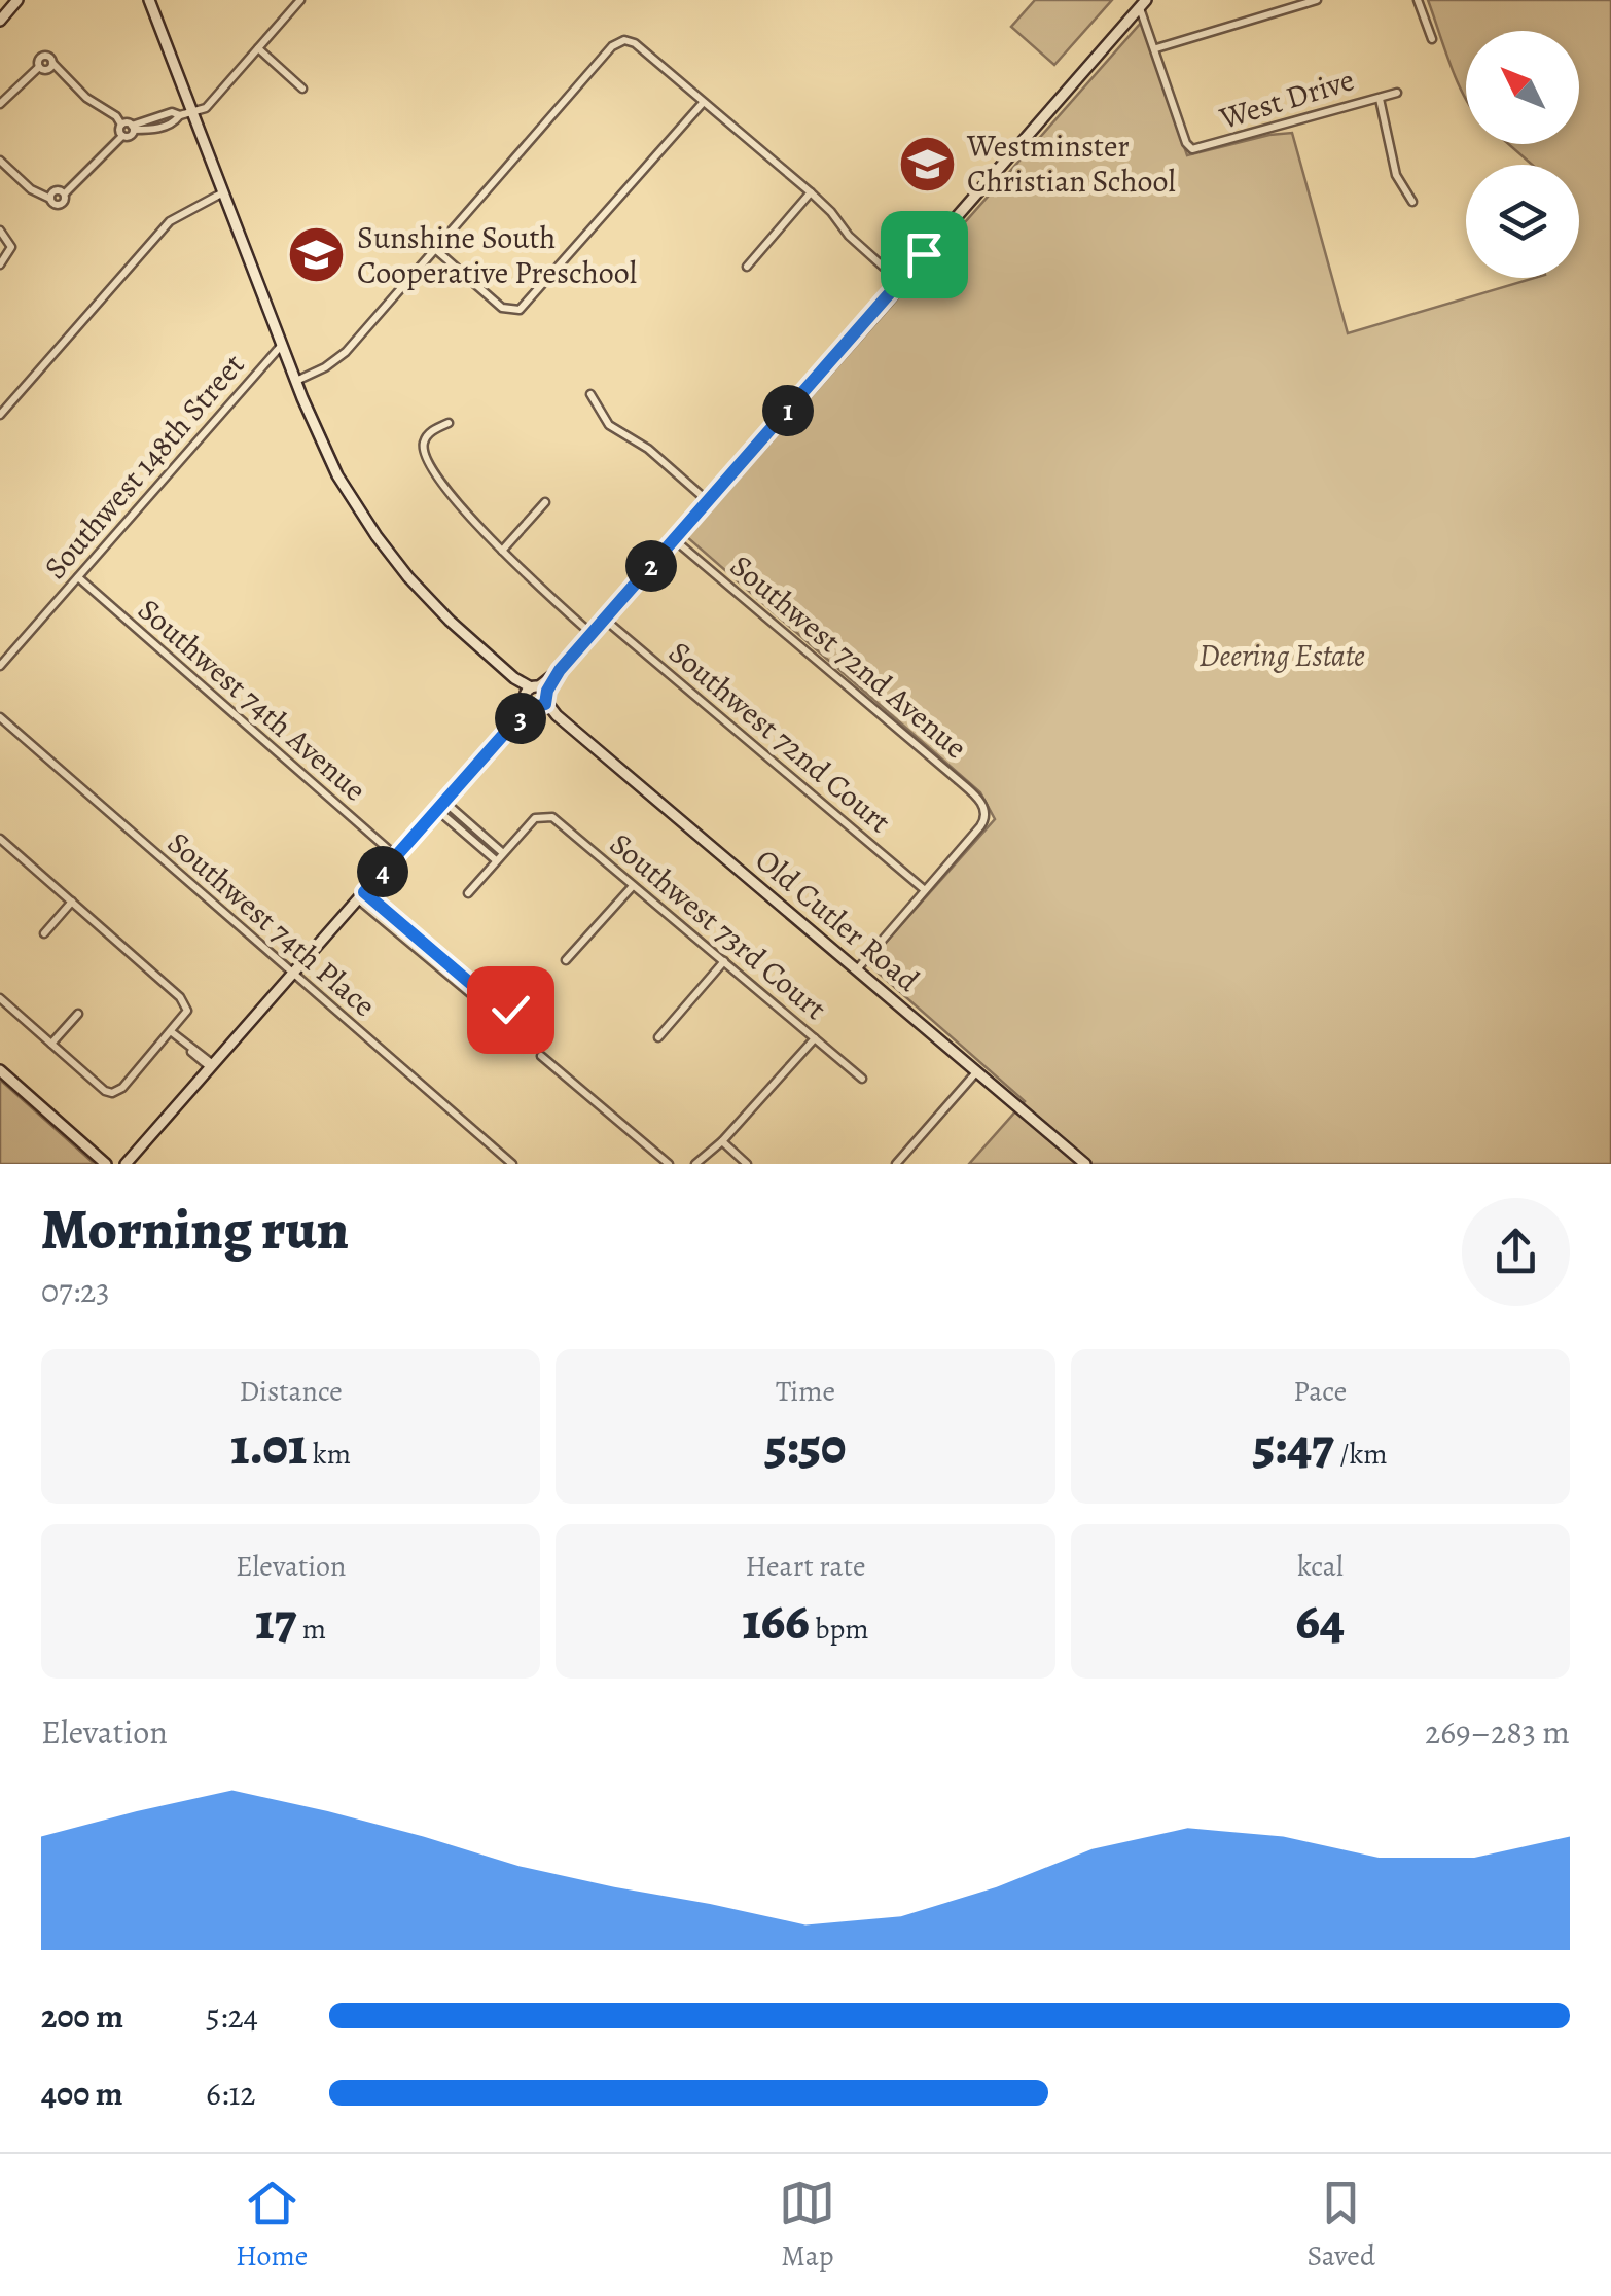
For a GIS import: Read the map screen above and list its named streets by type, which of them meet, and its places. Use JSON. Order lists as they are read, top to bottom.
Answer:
{
  "streets": {
    "main road": ["Old Cutler Road"],
    "street": [
      "West Drive",
      "Southwest 148th Street",
      "Southwest 72nd Avenue",
      "Southwest 74th Avenue",
      "Southwest 72nd Court",
      "Southwest 74th Place",
      "Southwest 73rd Court"
    ]
  },
  "crossings": [
    ["Southwest 148th Street", "Southwest 74th Avenue"],
    ["Southwest 148th Street", "Old Cutler Road"],
    ["Southwest 72nd Avenue", "Southwest 72nd Court"]
  ],
  "parks": ["Deering Estate"],
  "places": {
    "school or university": ["Westminster Christian School", "Sunshine South Cooperative Preschool"]
  },
  "north": "top left",
  "page": {
    "pins": [
      "1",
      "2",
      "3",
      "4"
    ],
    "heading": ["Morning run", "07:23"],
    "stats": [
      ["Distance", "1.01 km"],
      ["Time", "5:50"],
      ["Pace", "5:47 /km"],
      ["Elevation", "17 m"],
      ["Heart rate", "166 bpm"],
      ["kcal", "64"]
    ],
    "chart": ["Elevation", "269–283 m"],
    "list": [
      {
        "name": "200 m",
        "note": "5:24"
      },
      {
        "name": "400 m",
        "note": "6:12"
      }
    ],
    "tabs": ["Home", "Map", "Saved"]
  }
}
